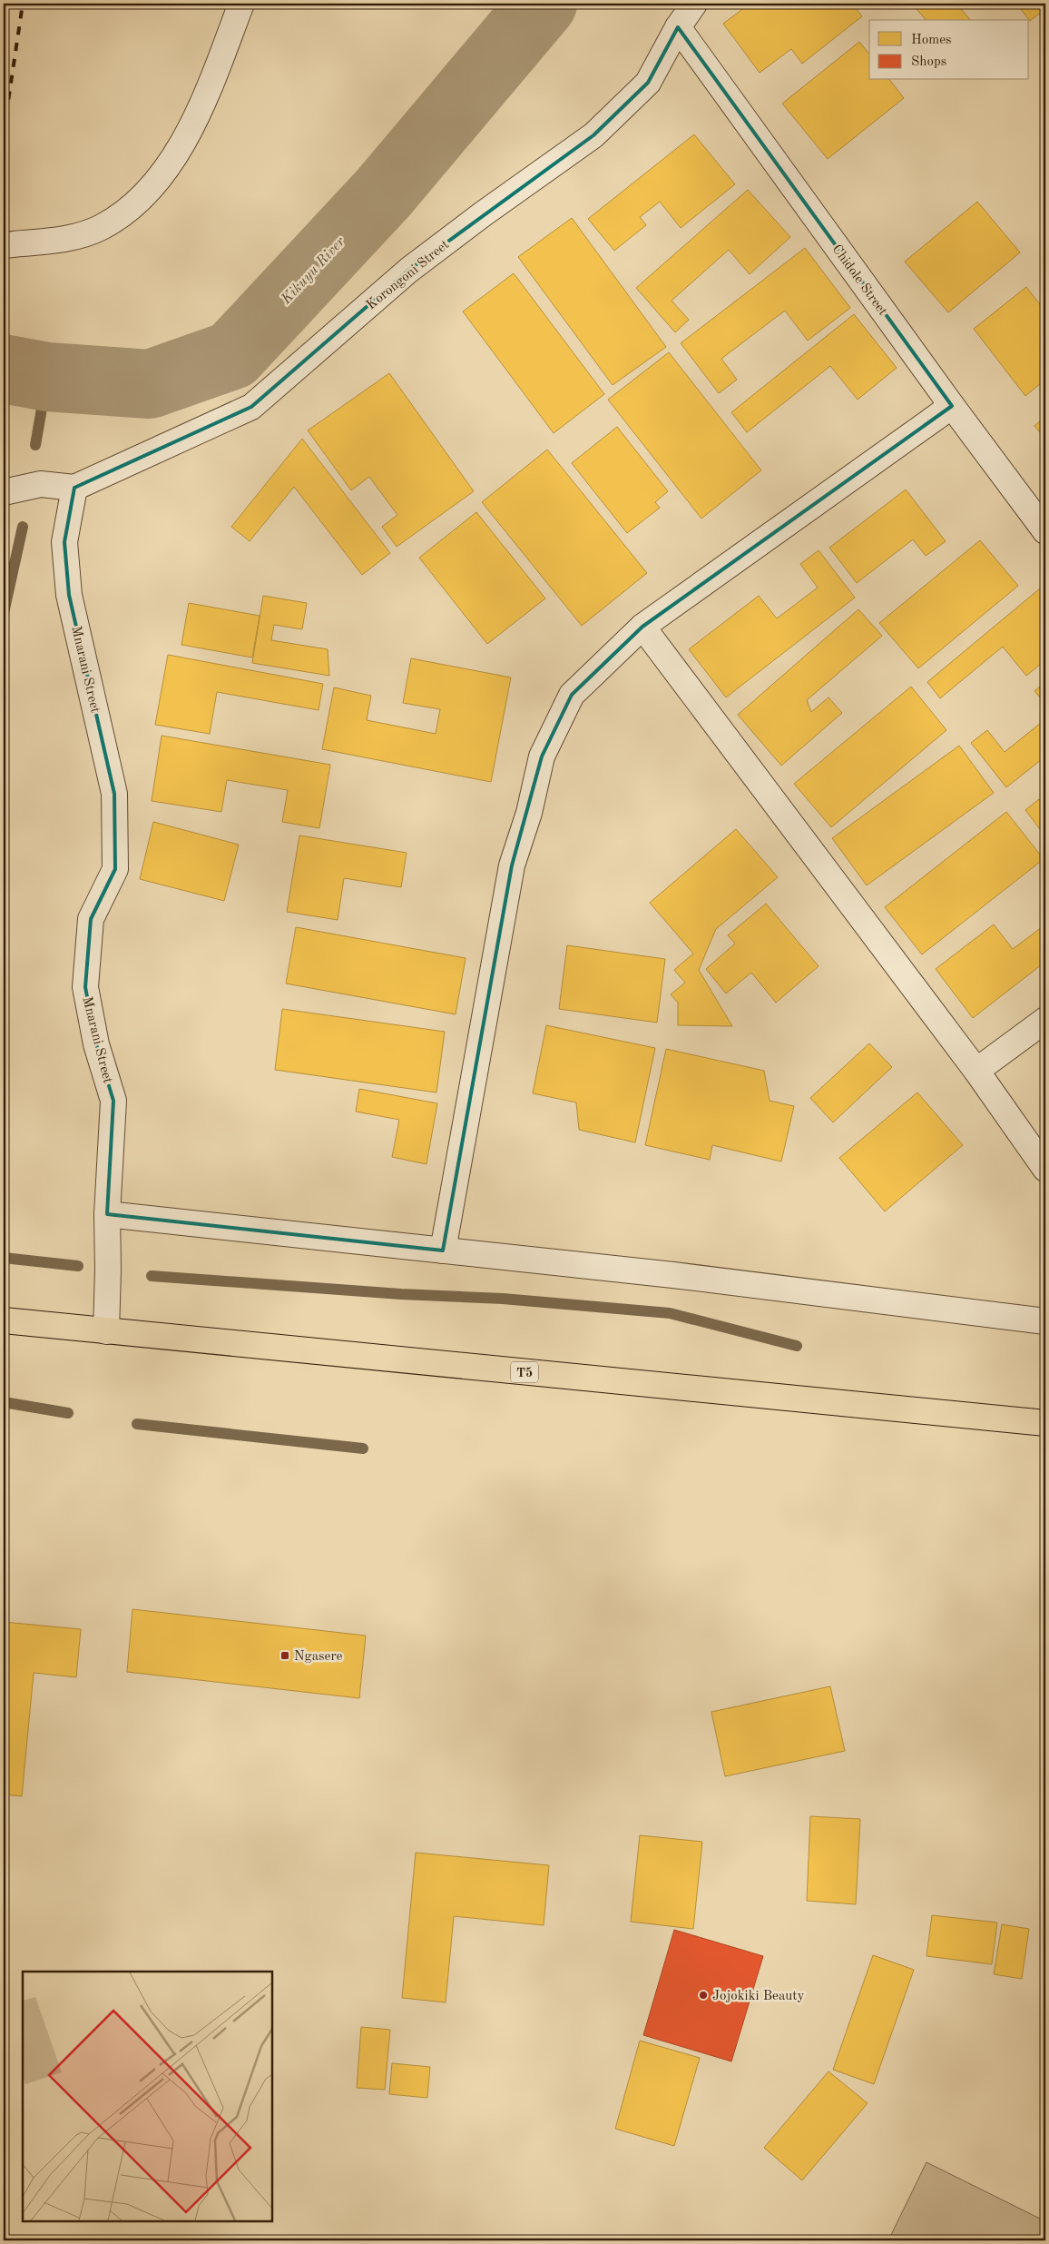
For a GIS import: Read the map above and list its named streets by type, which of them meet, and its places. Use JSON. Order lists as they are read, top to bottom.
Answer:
{
  "streets": {
    "highway": ["T5"],
    "street": ["Korongoni Street", "Chidole Street", "Mnarani Street"]
  },
  "crossings": [
    ["Korongoni Street", "Chidole Street"],
    ["Korongoni Street", "Mnarani Street"],
    ["Mnarani Street", "T5"]
  ],
  "water": ["Kikuyu River"],
  "places": {
    "transit": ["Ngasere"],
    "other": ["Jojokiki Beauty"]
  },
  "legend": ["Homes", "Shops"]
}
